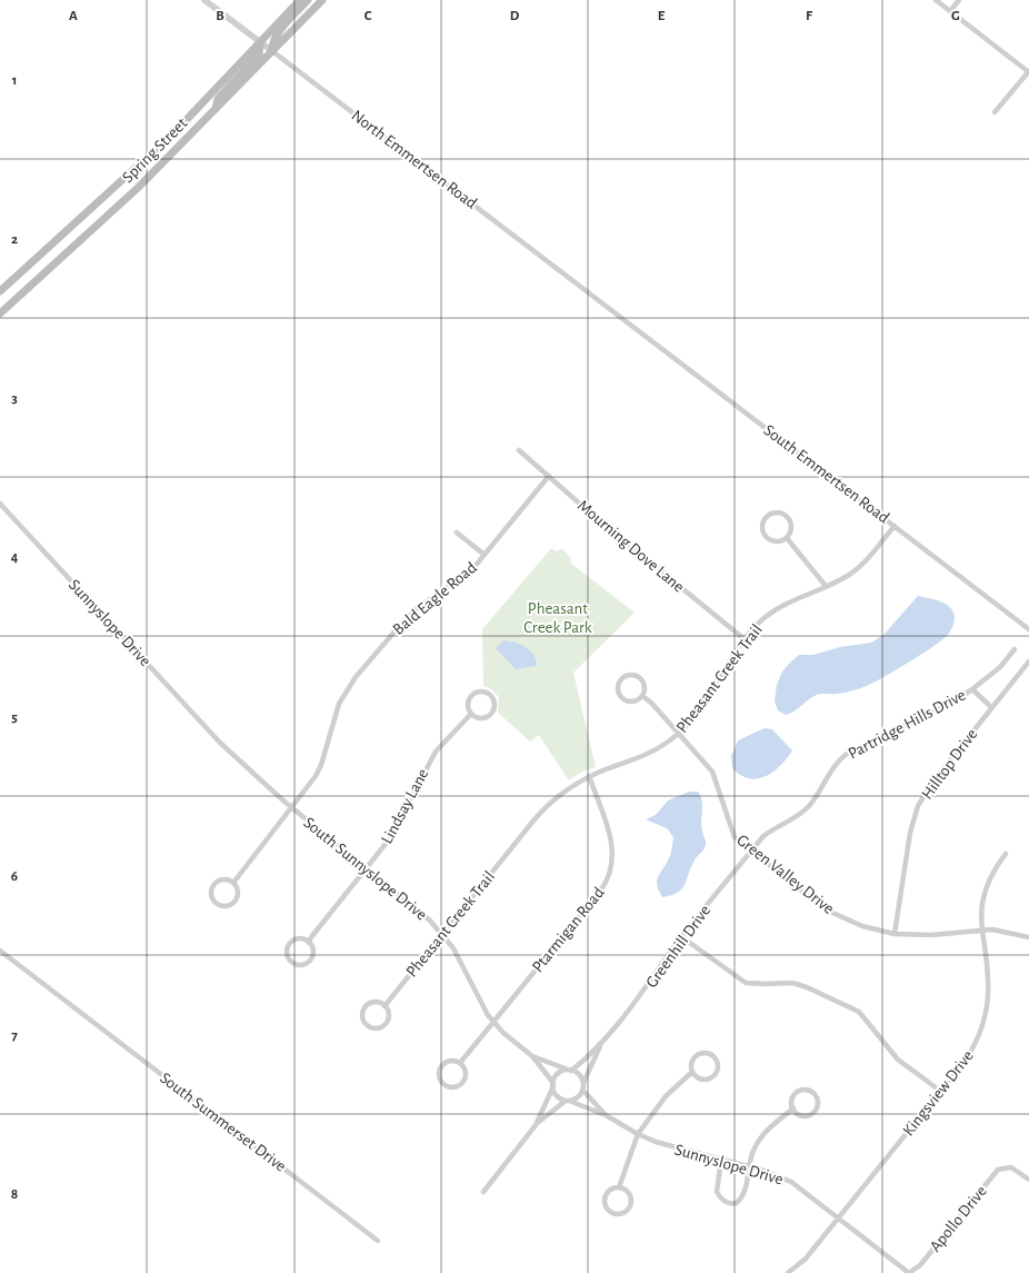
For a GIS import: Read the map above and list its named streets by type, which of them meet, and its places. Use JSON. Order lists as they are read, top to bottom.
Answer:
{
  "streets": {
    "main road": ["Spring Street"],
    "street": [
      "North Emmertsen Road",
      "South Emmertsen Road",
      "Mourning Dove Lane",
      "Bald Eagle Road",
      "Sunnyslope Drive",
      "Pheasant Creek Trail",
      "Partridge Hills Drive",
      "Hilltop Drive",
      "Lindsay Lane",
      "South Sunnyslope Drive",
      "Green Valley Drive",
      "Ptarmigan Road",
      "Greenhill Drive",
      "Kingsview Drive",
      "South Summerset Drive",
      "Apollo Drive"
    ]
  },
  "crossings": [
    ["Spring Street", "North Emmertsen Road"],
    ["North Emmertsen Road", "South Emmertsen Road"],
    ["South Emmertsen Road", "Pheasant Creek Trail"],
    ["Mourning Dove Lane", "Bald Eagle Road"],
    ["Mourning Dove Lane", "Pheasant Creek Trail"],
    ["Bald Eagle Road", "Sunnyslope Drive"],
    ["Bald Eagle Road", "South Sunnyslope Drive"],
    ["Sunnyslope Drive", "South Sunnyslope Drive"],
    ["Sunnyslope Drive", "Greenhill Drive"],
    ["Sunnyslope Drive", "Kingsview Drive"],
    ["Sunnyslope Drive", "Apollo Drive"],
    ["Pheasant Creek Trail", "South Sunnyslope Drive"],
    ["Pheasant Creek Trail", "Green Valley Drive"],
    ["Pheasant Creek Trail", "Ptarmigan Road"],
    ["Partridge Hills Drive", "Hilltop Drive"],
    ["Partridge Hills Drive", "Green Valley Drive"],
    ["Partridge Hills Drive", "Greenhill Drive"],
    ["Hilltop Drive", "Green Valley Drive"],
    ["Lindsay Lane", "South Sunnyslope Drive"],
    ["South Sunnyslope Drive", "Ptarmigan Road"],
    ["South Sunnyslope Drive", "Greenhill Drive"],
    ["Green Valley Drive", "Greenhill Drive"],
    ["Green Valley Drive", "Kingsview Drive"]
  ],
  "parks": ["Pheasant Creek Park"],
  "grid": {
    "columns": [
      "A",
      "B",
      "C",
      "D",
      "E",
      "F",
      "G"
    ],
    "rows": [
      "1",
      "2",
      "3",
      "4",
      "5",
      "6",
      "7",
      "8"
    ]
  }
}
